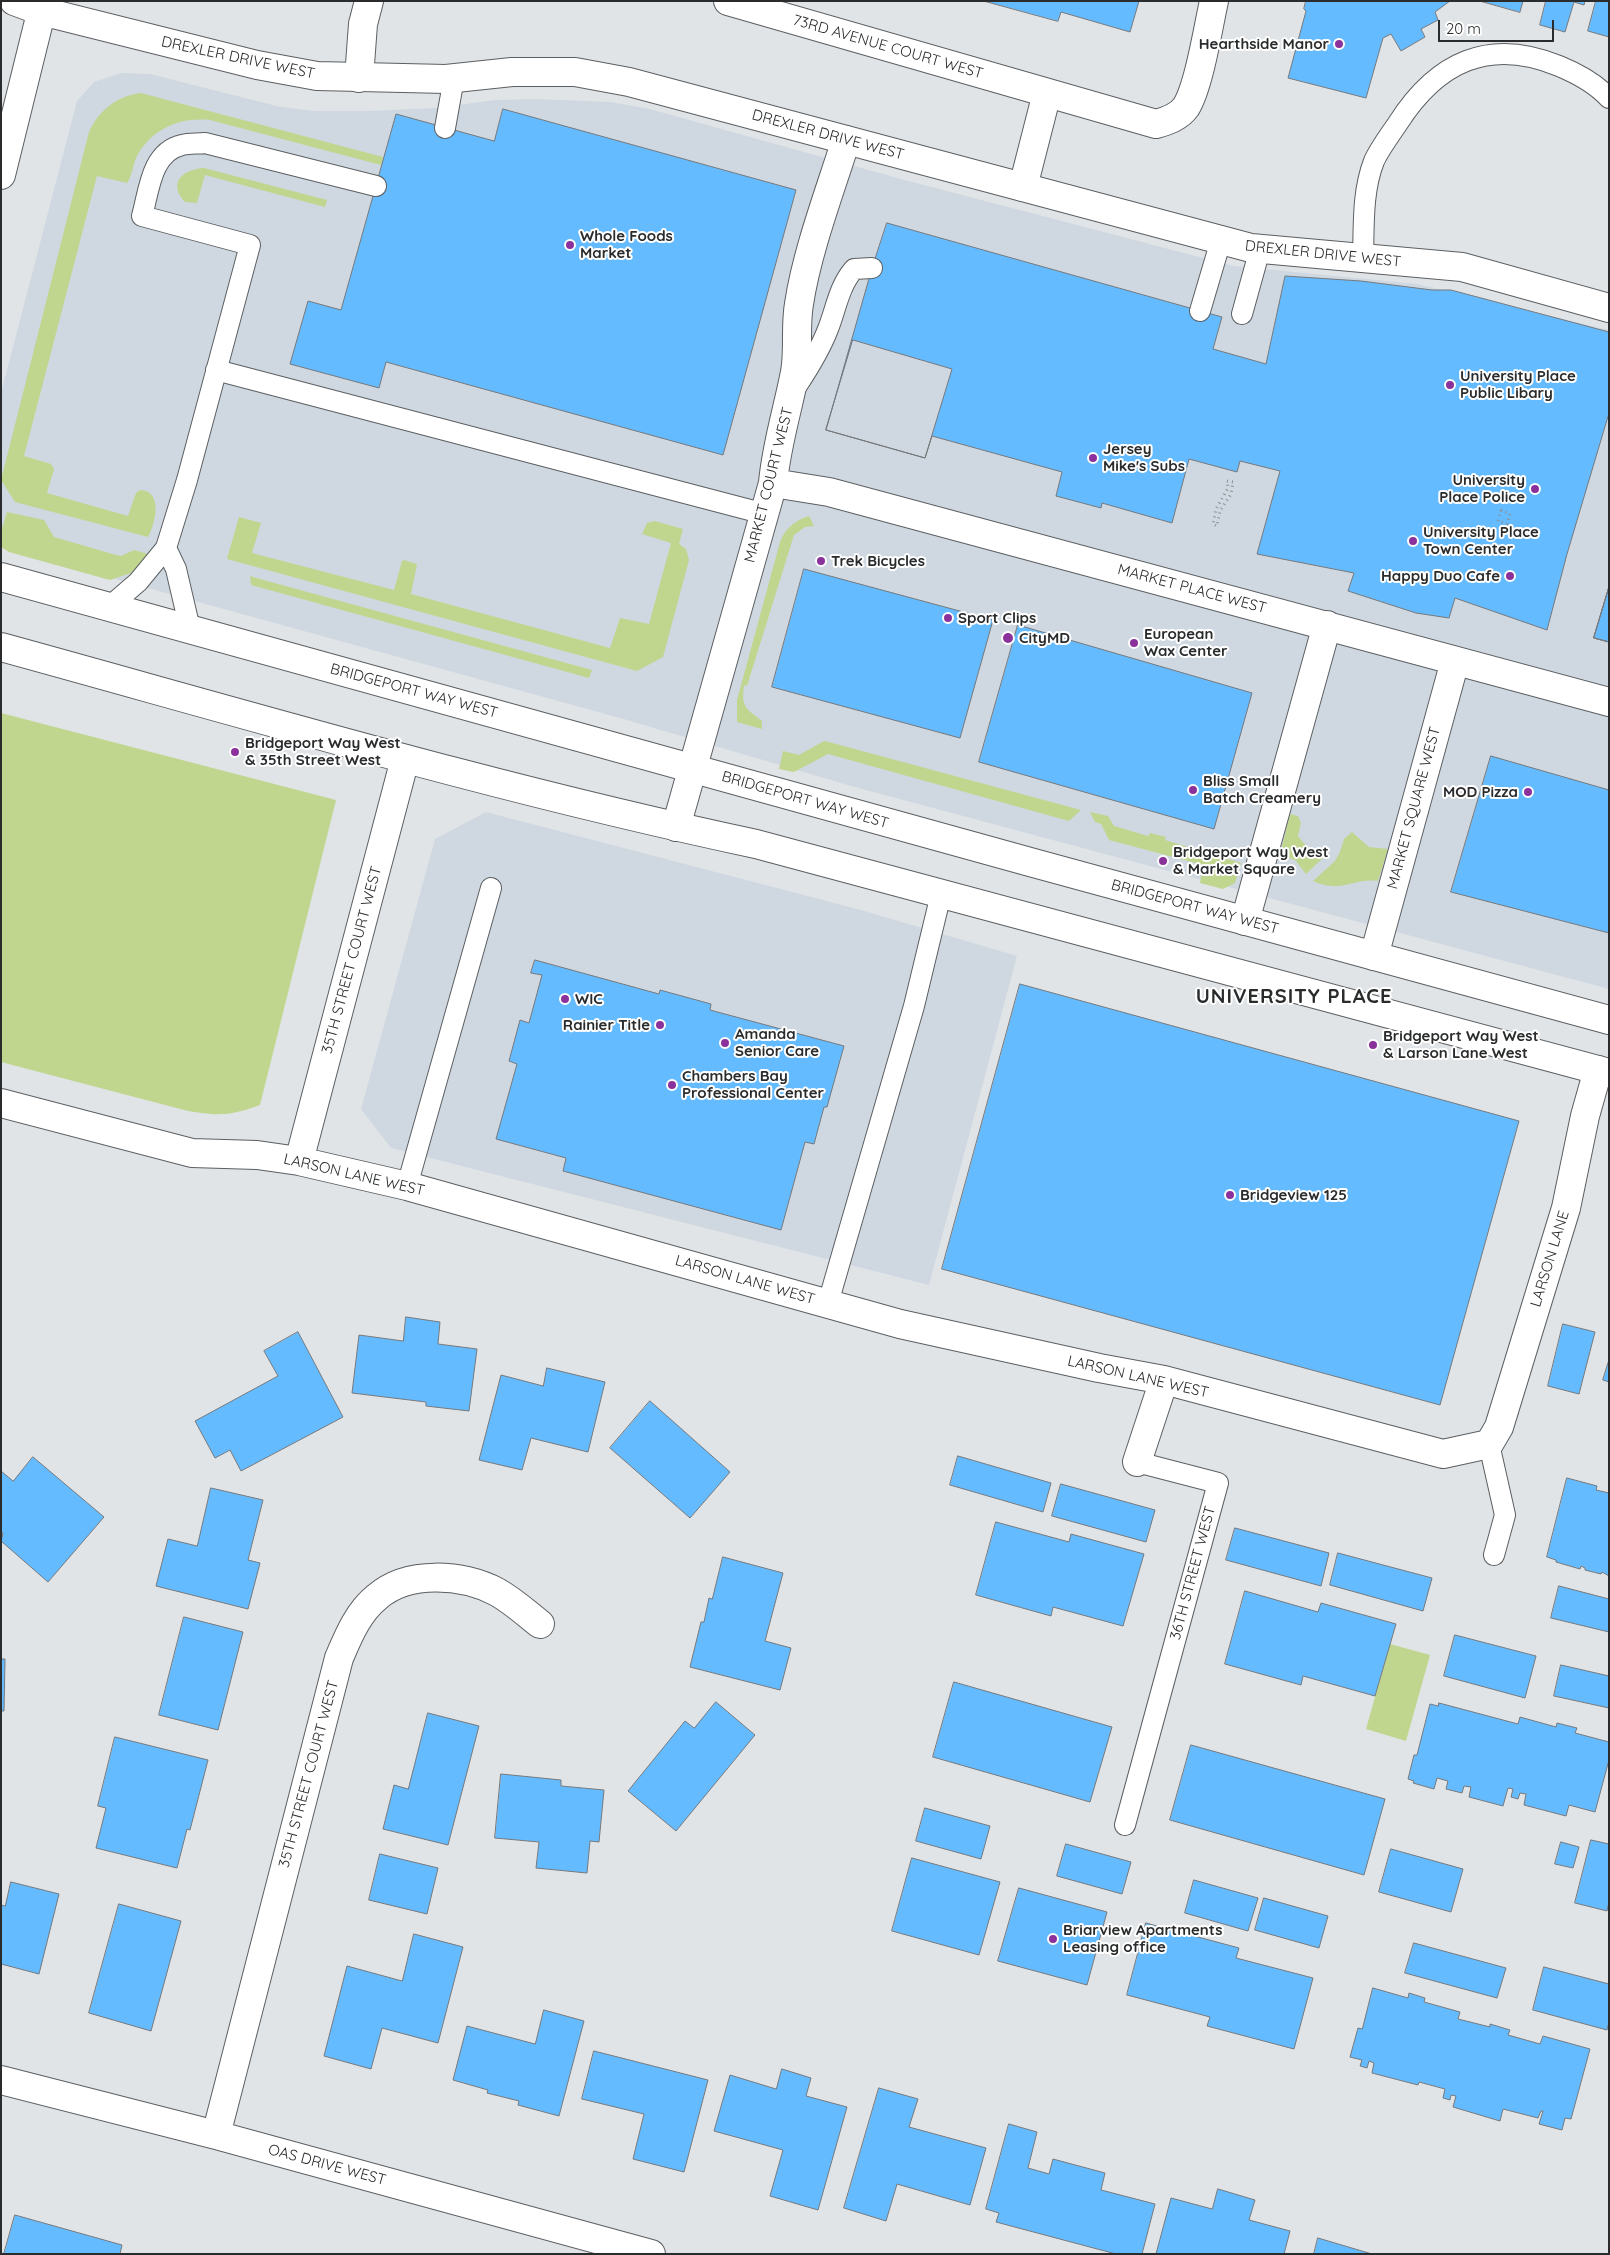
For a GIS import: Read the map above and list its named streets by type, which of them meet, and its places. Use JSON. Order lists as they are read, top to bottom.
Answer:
{
  "streets": {
    "street": [
      "73RD AVENUE COURT WEST",
      "DREXLER DRIVE WEST",
      "MARKET COURT WEST",
      "MARKET PLACE WEST",
      "BRIDGEPORT WAY WEST",
      "MARKET SQUARE WEST",
      "35TH STREET COURT WEST",
      "LARSON LANE WEST",
      "LARSON LANE",
      "36TH STREET WEST",
      "OAS DRIVE WEST"
    ]
  },
  "crossings": [
    ["DREXLER DRIVE WEST", "MARKET COURT WEST"],
    ["MARKET COURT WEST", "MARKET PLACE WEST"],
    ["MARKET COURT WEST", "BRIDGEPORT WAY WEST"],
    ["MARKET PLACE WEST", "MARKET SQUARE WEST"],
    ["BRIDGEPORT WAY WEST", "MARKET SQUARE WEST"],
    ["35TH STREET COURT WEST", "LARSON LANE WEST"],
    ["35TH STREET COURT WEST", "OAS DRIVE WEST"],
    ["LARSON LANE WEST", "LARSON LANE"],
    ["LARSON LANE WEST", "36TH STREET WEST"]
  ],
  "districts": ["UNIVERSITY PLACE"],
  "places": [
    "Hearthside Manor",
    "Whole Foods Market",
    "University Place Public Libary",
    "Jersey Mike's Subs",
    "University Place Police",
    "University Place Town Center",
    "Trek Bicycles",
    "Happy Duo Cafe",
    "Sport Clips",
    "CityMD",
    "European Wax Center",
    "Bridgeport Way West & 35th Street West",
    "Bliss Small Batch Creamery",
    "MOD Pizza",
    "Bridgeport Way West & Market Square",
    "WIC",
    "Rainier Title",
    "Amanda Senior Care",
    "Bridgeport Way West & Larson Lane West",
    "Chambers Bay Professional Center",
    "Bridgeview 125",
    "Briarview Apartments Leasing office"
  ],
  "scale_bar": "20 m"
}
